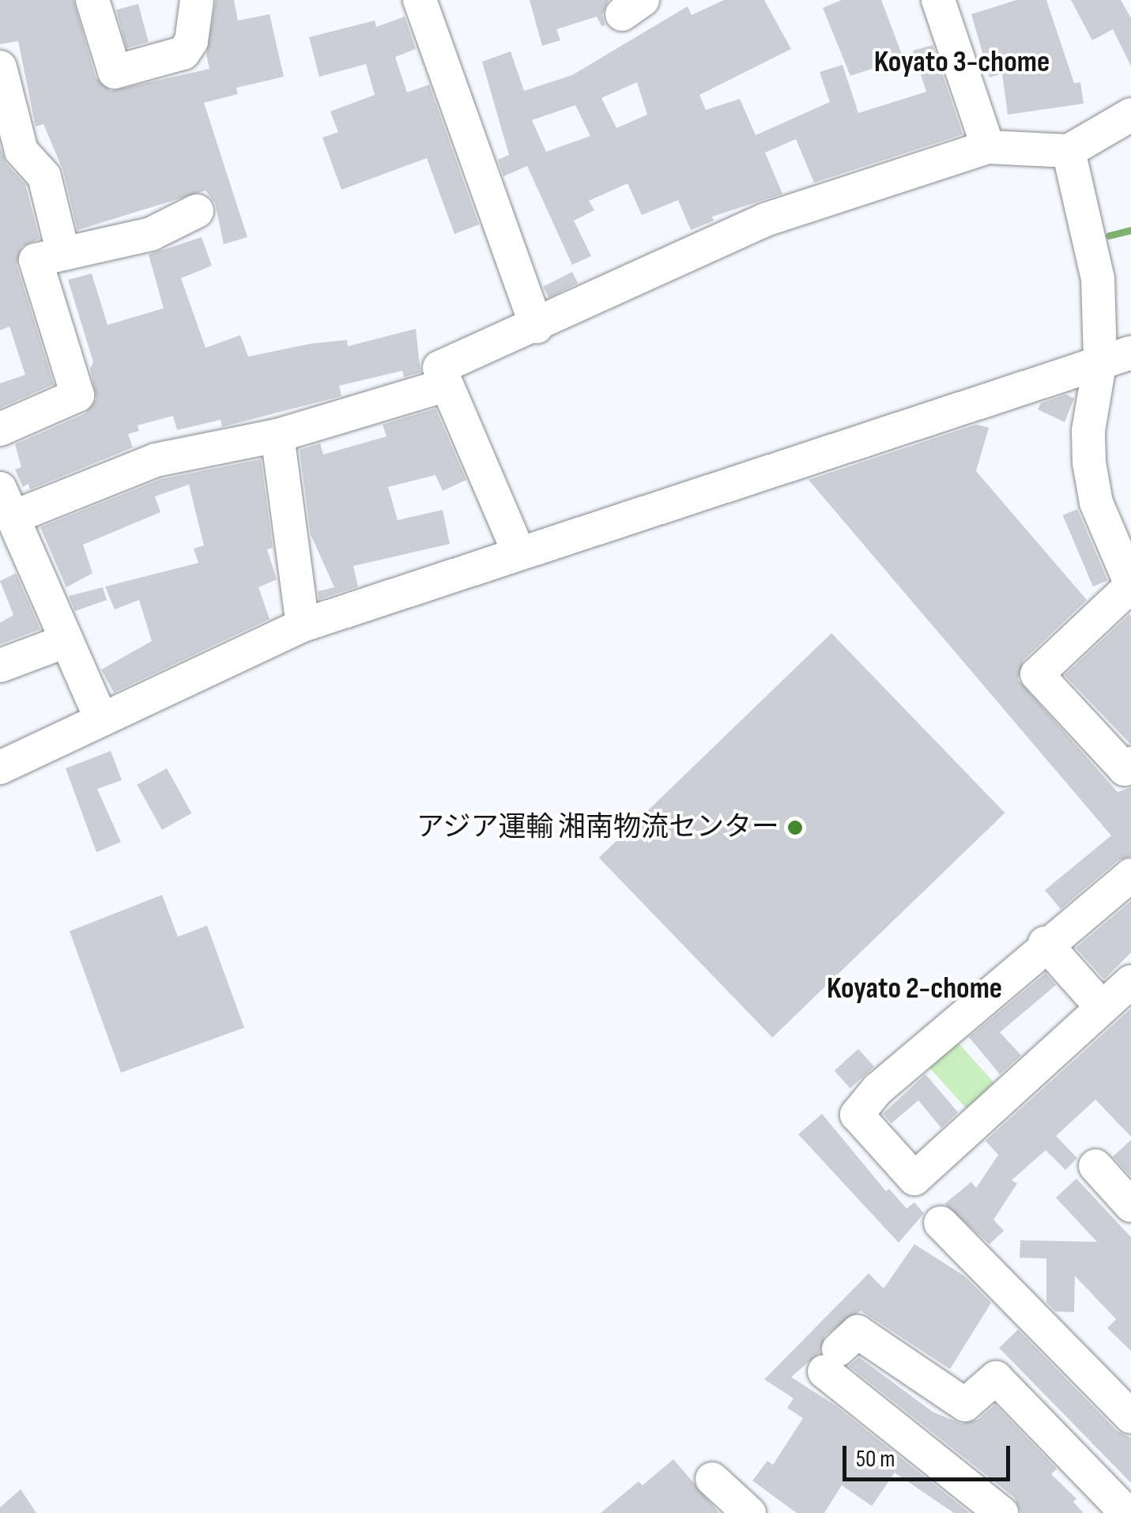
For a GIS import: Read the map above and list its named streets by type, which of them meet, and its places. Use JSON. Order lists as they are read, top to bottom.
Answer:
{
  "districts": ["Koyato 3-chome", "Koyato 2-chome"],
  "places": ["アジア運輸 湘南物流センター"],
  "scale_bar": "50 m"
}
